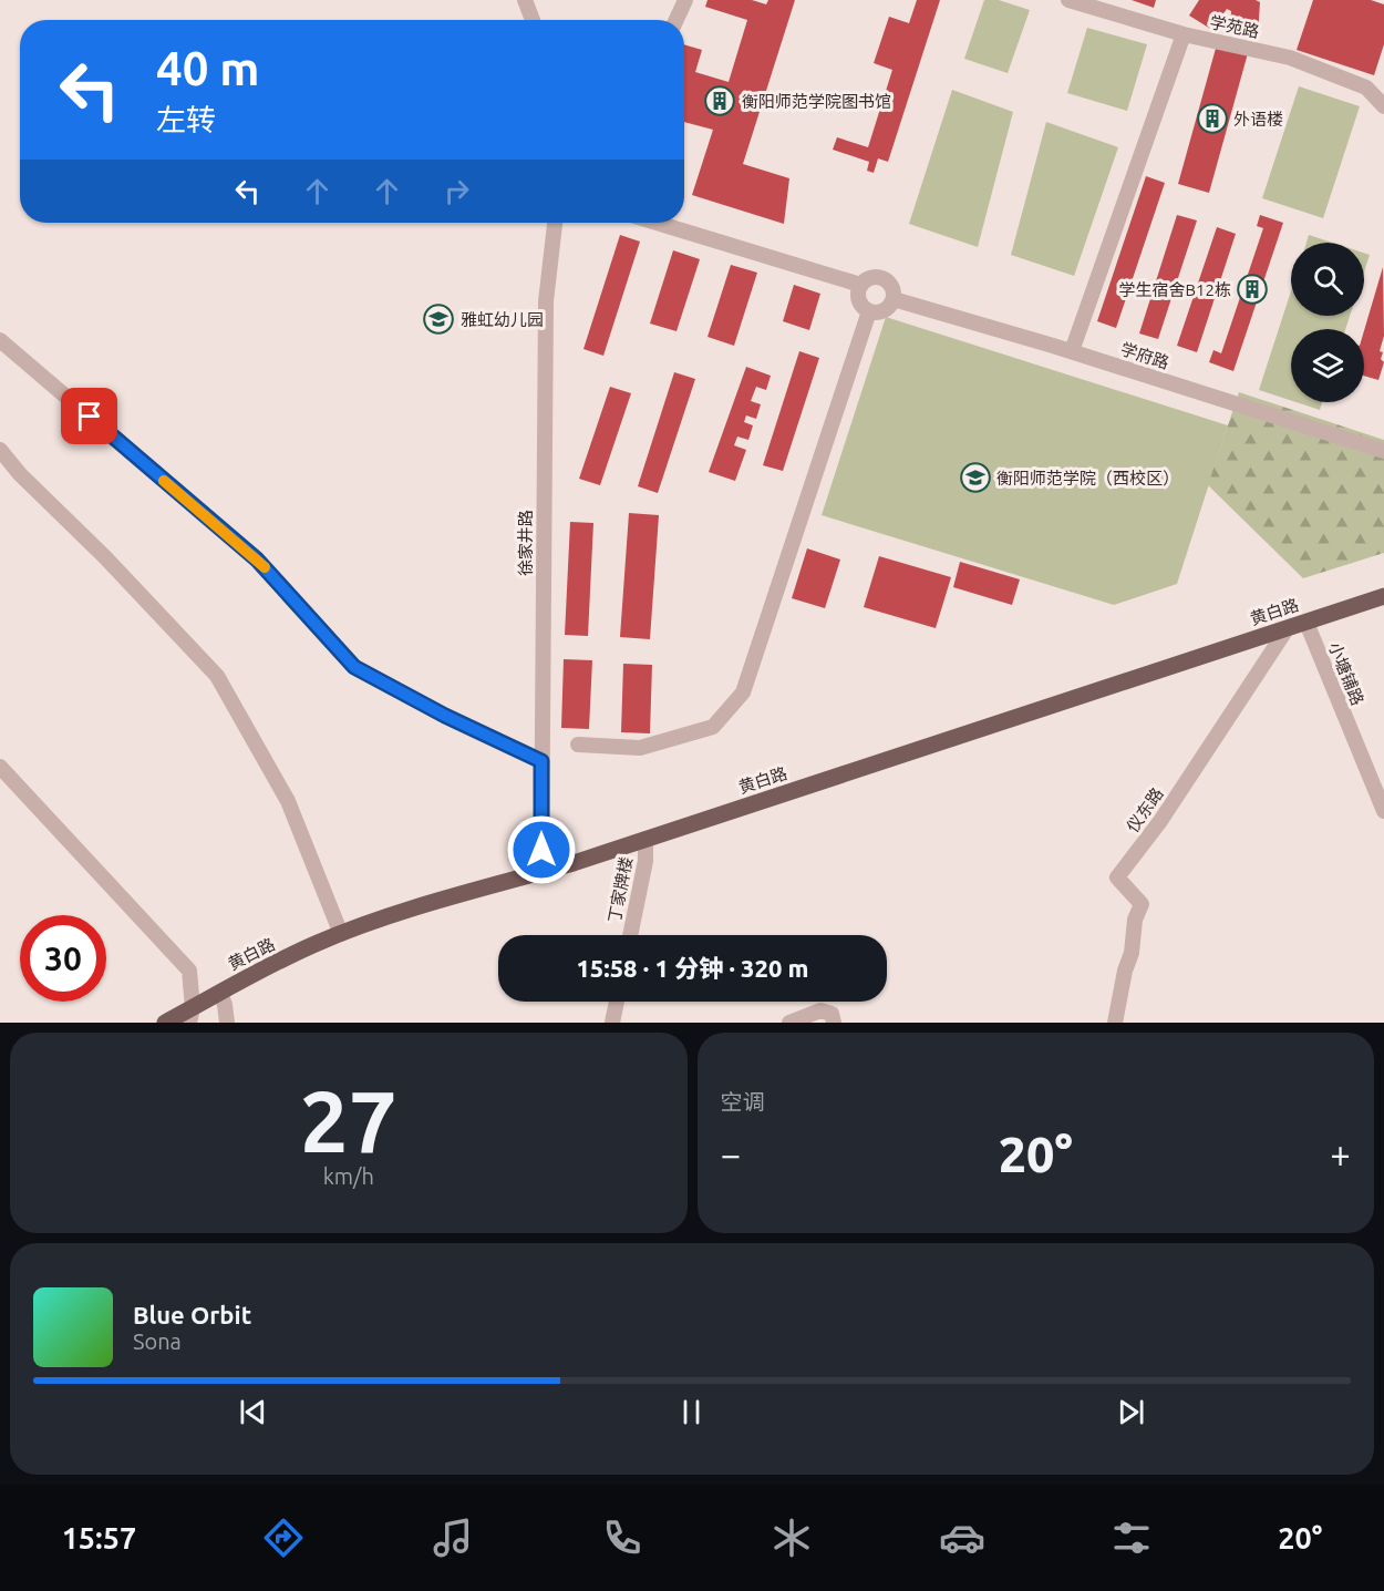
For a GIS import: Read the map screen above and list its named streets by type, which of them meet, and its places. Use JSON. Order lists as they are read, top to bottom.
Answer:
{
  "streets": {
    "main road": ["黄白路"],
    "street": [
      "学苑路",
      "学府路",
      "徐家井路",
      "小塘铺路",
      "仪东路",
      "丁家牌楼"
    ]
  },
  "crossings": [
    ["徐家井路", "黄白路"],
    ["黄白路", "小塘铺路"],
    ["黄白路", "仪东路"],
    ["黄白路", "丁家牌楼"]
  ],
  "places": {
    "building": ["衡阳师范学院图书馆", "外语楼", "学生宿舍B12栋"],
    "school or university": ["雅虹幼儿园", "衡阳师范学院（西校区）"]
  },
  "page": {
    "turn": ["40 m", "左转"],
    "limit": "30",
    "trip": "15:58 · 1 分钟 · 320 m",
    "tile": [
      ["27", "km/h"],
      "空调"
    ],
    "heat": ["−", "20°", "+"],
    "song": ["Blue Orbit", "Sona"],
    "tabs": ["15:57", "20°"]
  }
}
